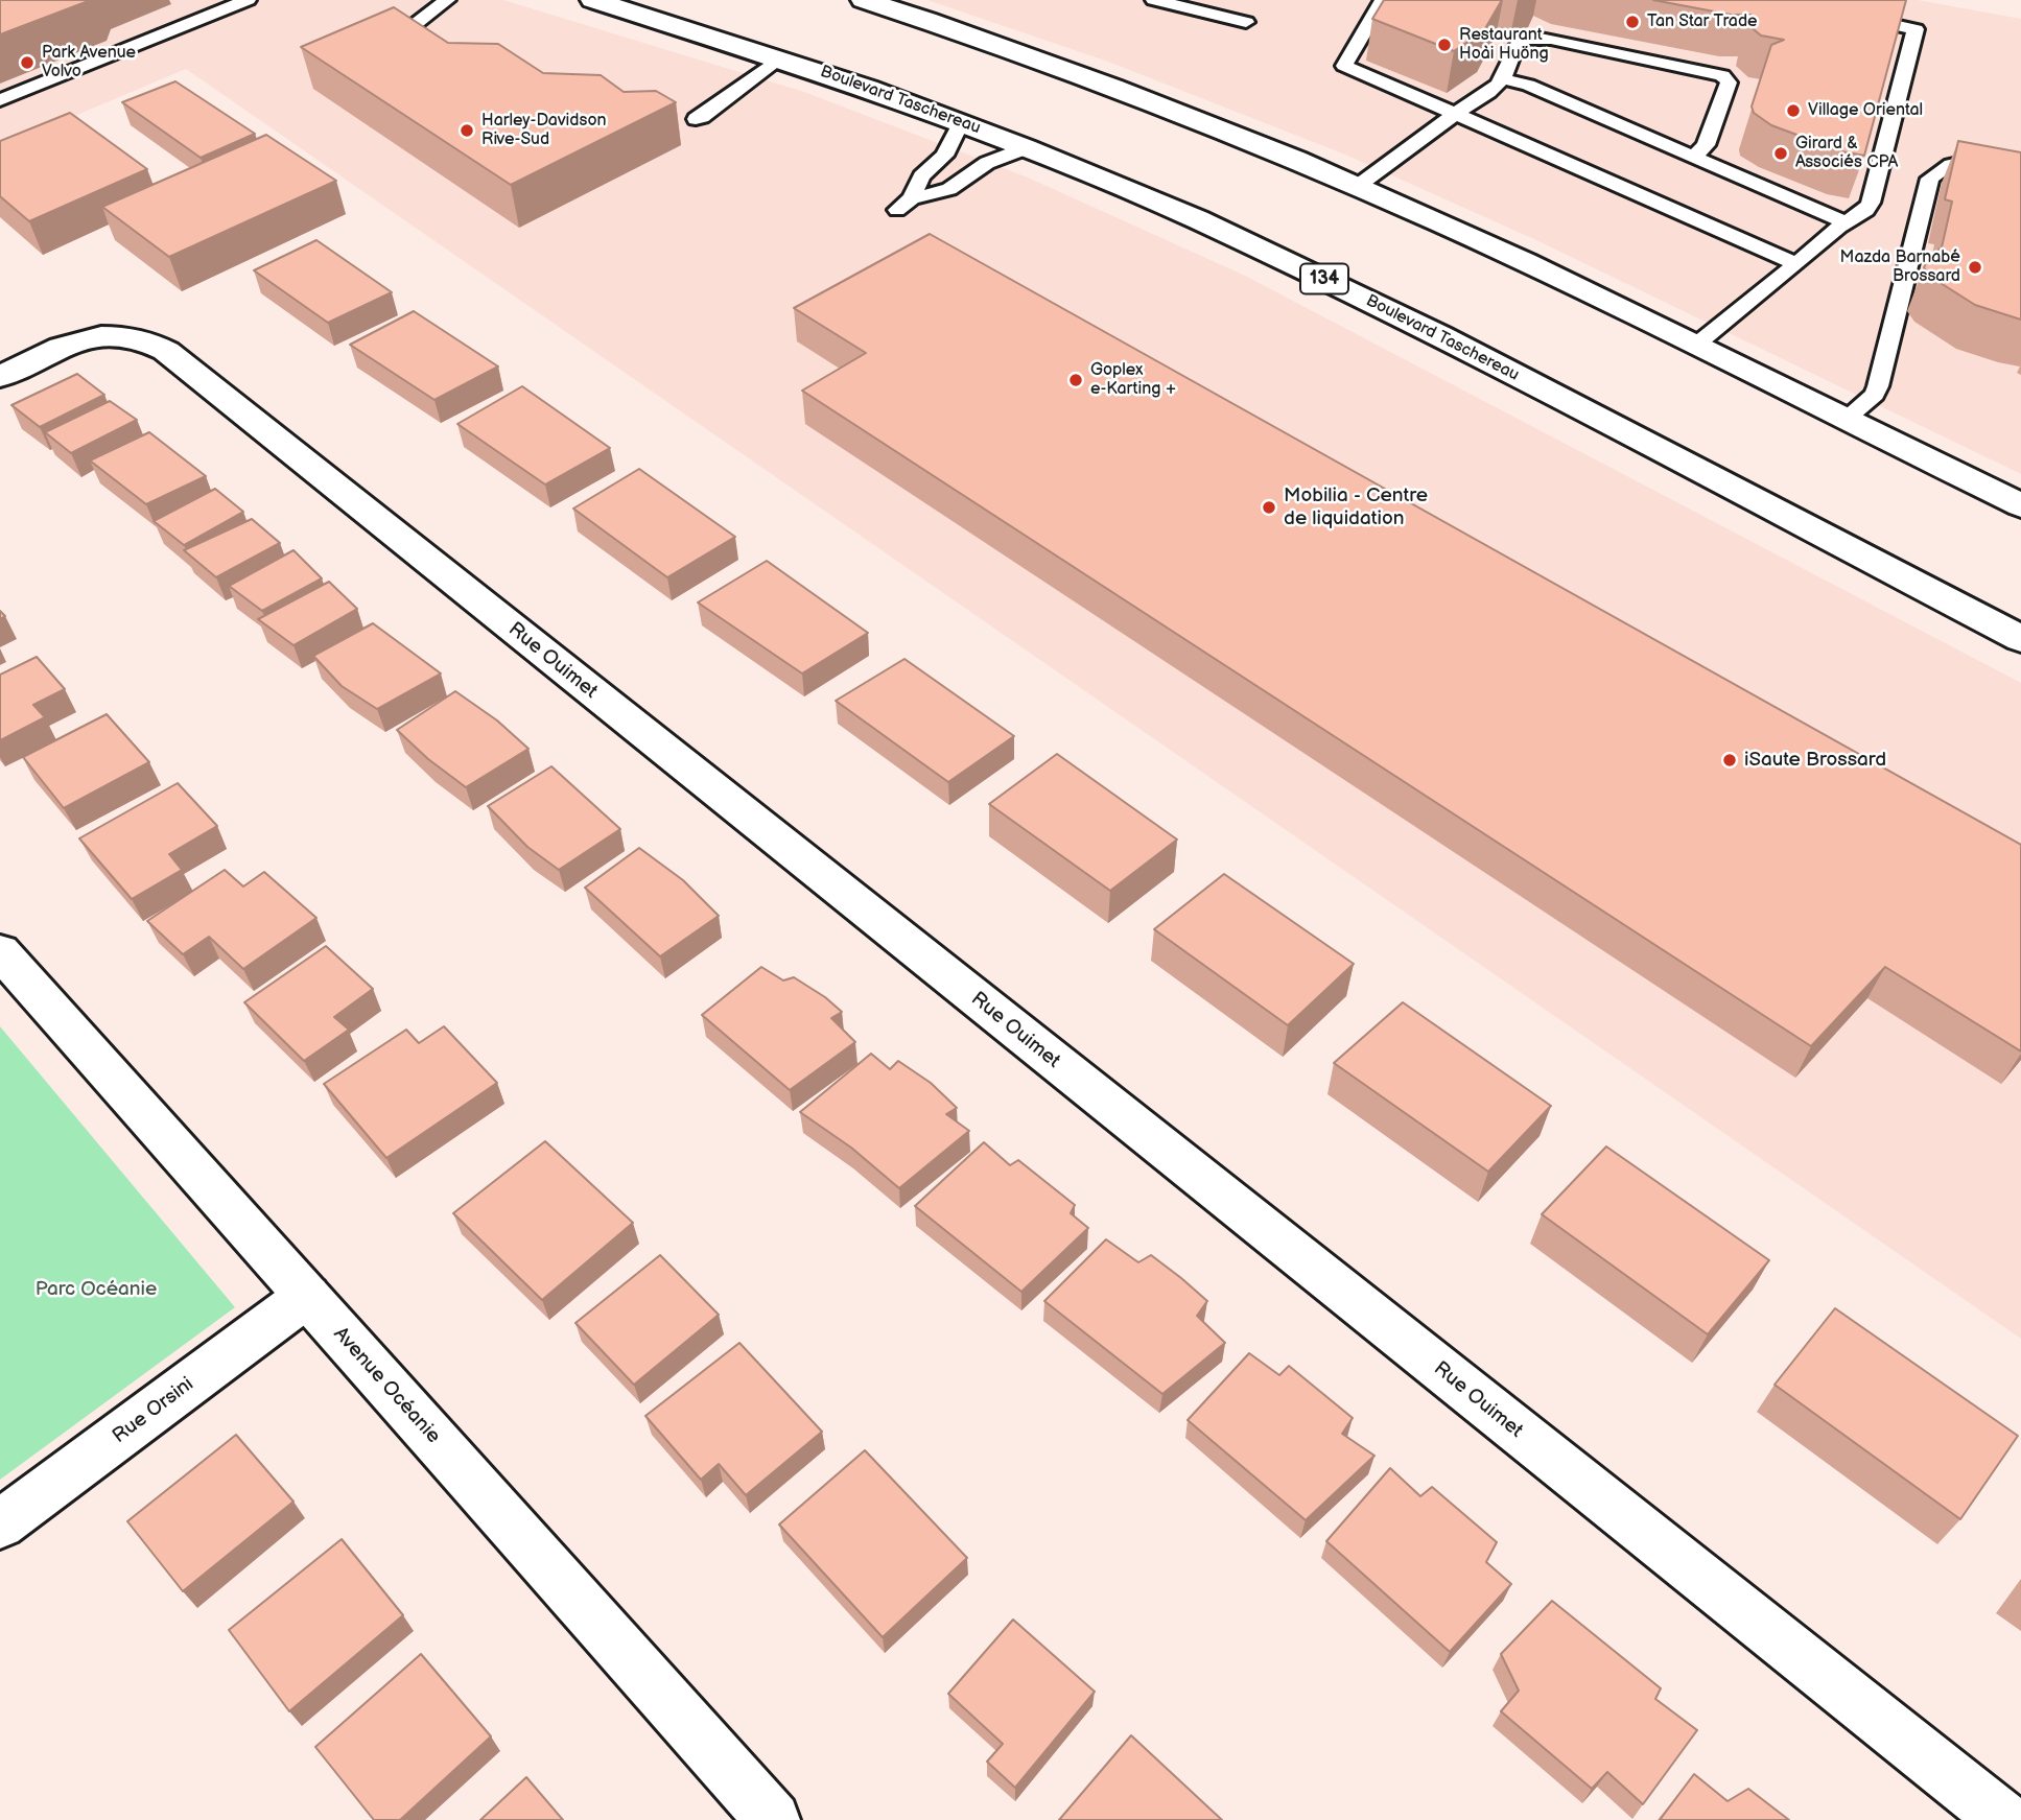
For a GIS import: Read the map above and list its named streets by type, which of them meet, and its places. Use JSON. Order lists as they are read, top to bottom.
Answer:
{
  "streets": {
    "street": [
      "Boulevard Taschereau",
      "134",
      "Rue Ouimet",
      "Avenue Océanie",
      "Rue Orsini"
    ]
  },
  "crossings": [
    ["Avenue Océanie", "Rue Orsini"]
  ],
  "parks": ["Parc Océanie"],
  "places": [
    "Tan Star Trade",
    "Restaurant Hoài Huöng",
    "Park Avenue Volvo",
    "Village Oriental",
    "Harley-Davidson Rive-Sud",
    "Girard & Associés CPA",
    "Mazda Barnabé Brossard",
    "Goplex e-Karting +",
    "Mobilia - Centre de liquidation",
    "iSaute Brossard"
  ]
}
